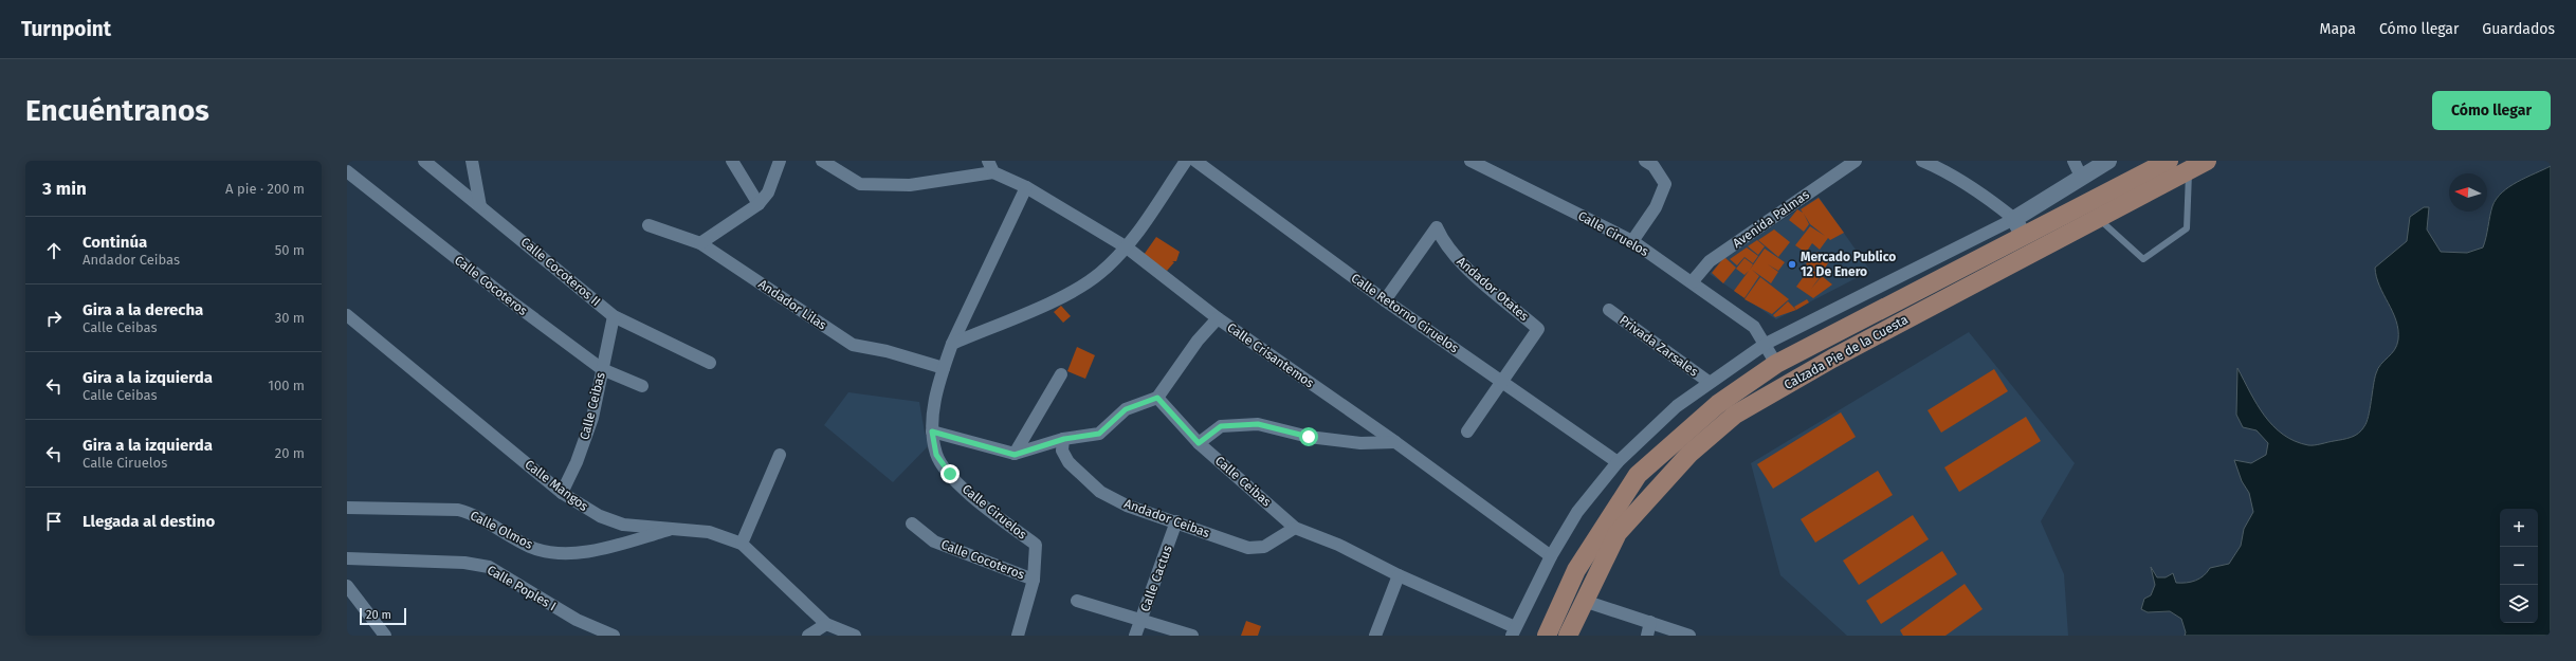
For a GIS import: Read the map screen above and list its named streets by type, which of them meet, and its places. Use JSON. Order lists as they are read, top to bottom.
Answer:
{
  "streets": {
    "main road": ["Calzada Pie de la Cuesta"],
    "street": [
      "Avenida Palmas",
      "Calle Ciruelos",
      "Calle Cocoteros II",
      "Calle Cocoteros",
      "Andador Otates",
      "Andador Lilas",
      "Calle Retorno Ciruelos",
      "Privada Zarsales",
      "Calle Crisantemos",
      "Calle Ceibas",
      "Calle Mangos",
      "Andador Ceibas",
      "Calle Olmos",
      "Calle Cactus",
      "Calle Poples I"
    ]
  },
  "crossings": [
    ["Avenida Palmas", "Calle Ciruelos"],
    ["Calle Ciruelos", "Calle Cocoteros"],
    ["Calle Ciruelos", "Andador Lilas"],
    ["Calle Ciruelos", "Calzada Pie de la Cuesta"],
    ["Calle Ciruelos", "Calle Crisantemos"],
    ["Calle Cocoteros II", "Calle Ceibas"],
    ["Calle Cocoteros", "Calle Ceibas"],
    ["Andador Otates", "Calle Retorno Ciruelos"],
    ["Calle Ceibas", "Calle Mangos"],
    ["Calle Ceibas", "Andador Ceibas"],
    ["Calle Mangos", "Calle Olmos"],
    ["Andador Ceibas", "Calle Cactus"]
  ],
  "places": ["Mercado Publico 12 De Enero"],
  "scale_bar": "20 m",
  "north": "left",
  "page": {
    "header": "Turnpoint",
    "nav": ["Mapa", "Cómo llegar", "Guardados"],
    "buttons": "Cómo llegar",
    "title": "Encuéntranos",
    "heading": ["3 min", "A pie · 200 m"],
    "list": [
      ["Continúa", "Andador Ceibas", "50 m"],
      ["Gira a la derecha", "Calle Ceibas", "30 m"],
      ["Gira a la izquierda", "Calle Ceibas", "100 m"],
      ["Gira a la izquierda", "Calle Ciruelos", "20 m"],
      "Llegada al destino"
    ],
    "map_buttons": ["+", "−"],
    "scale": "20 m"
  }
}
